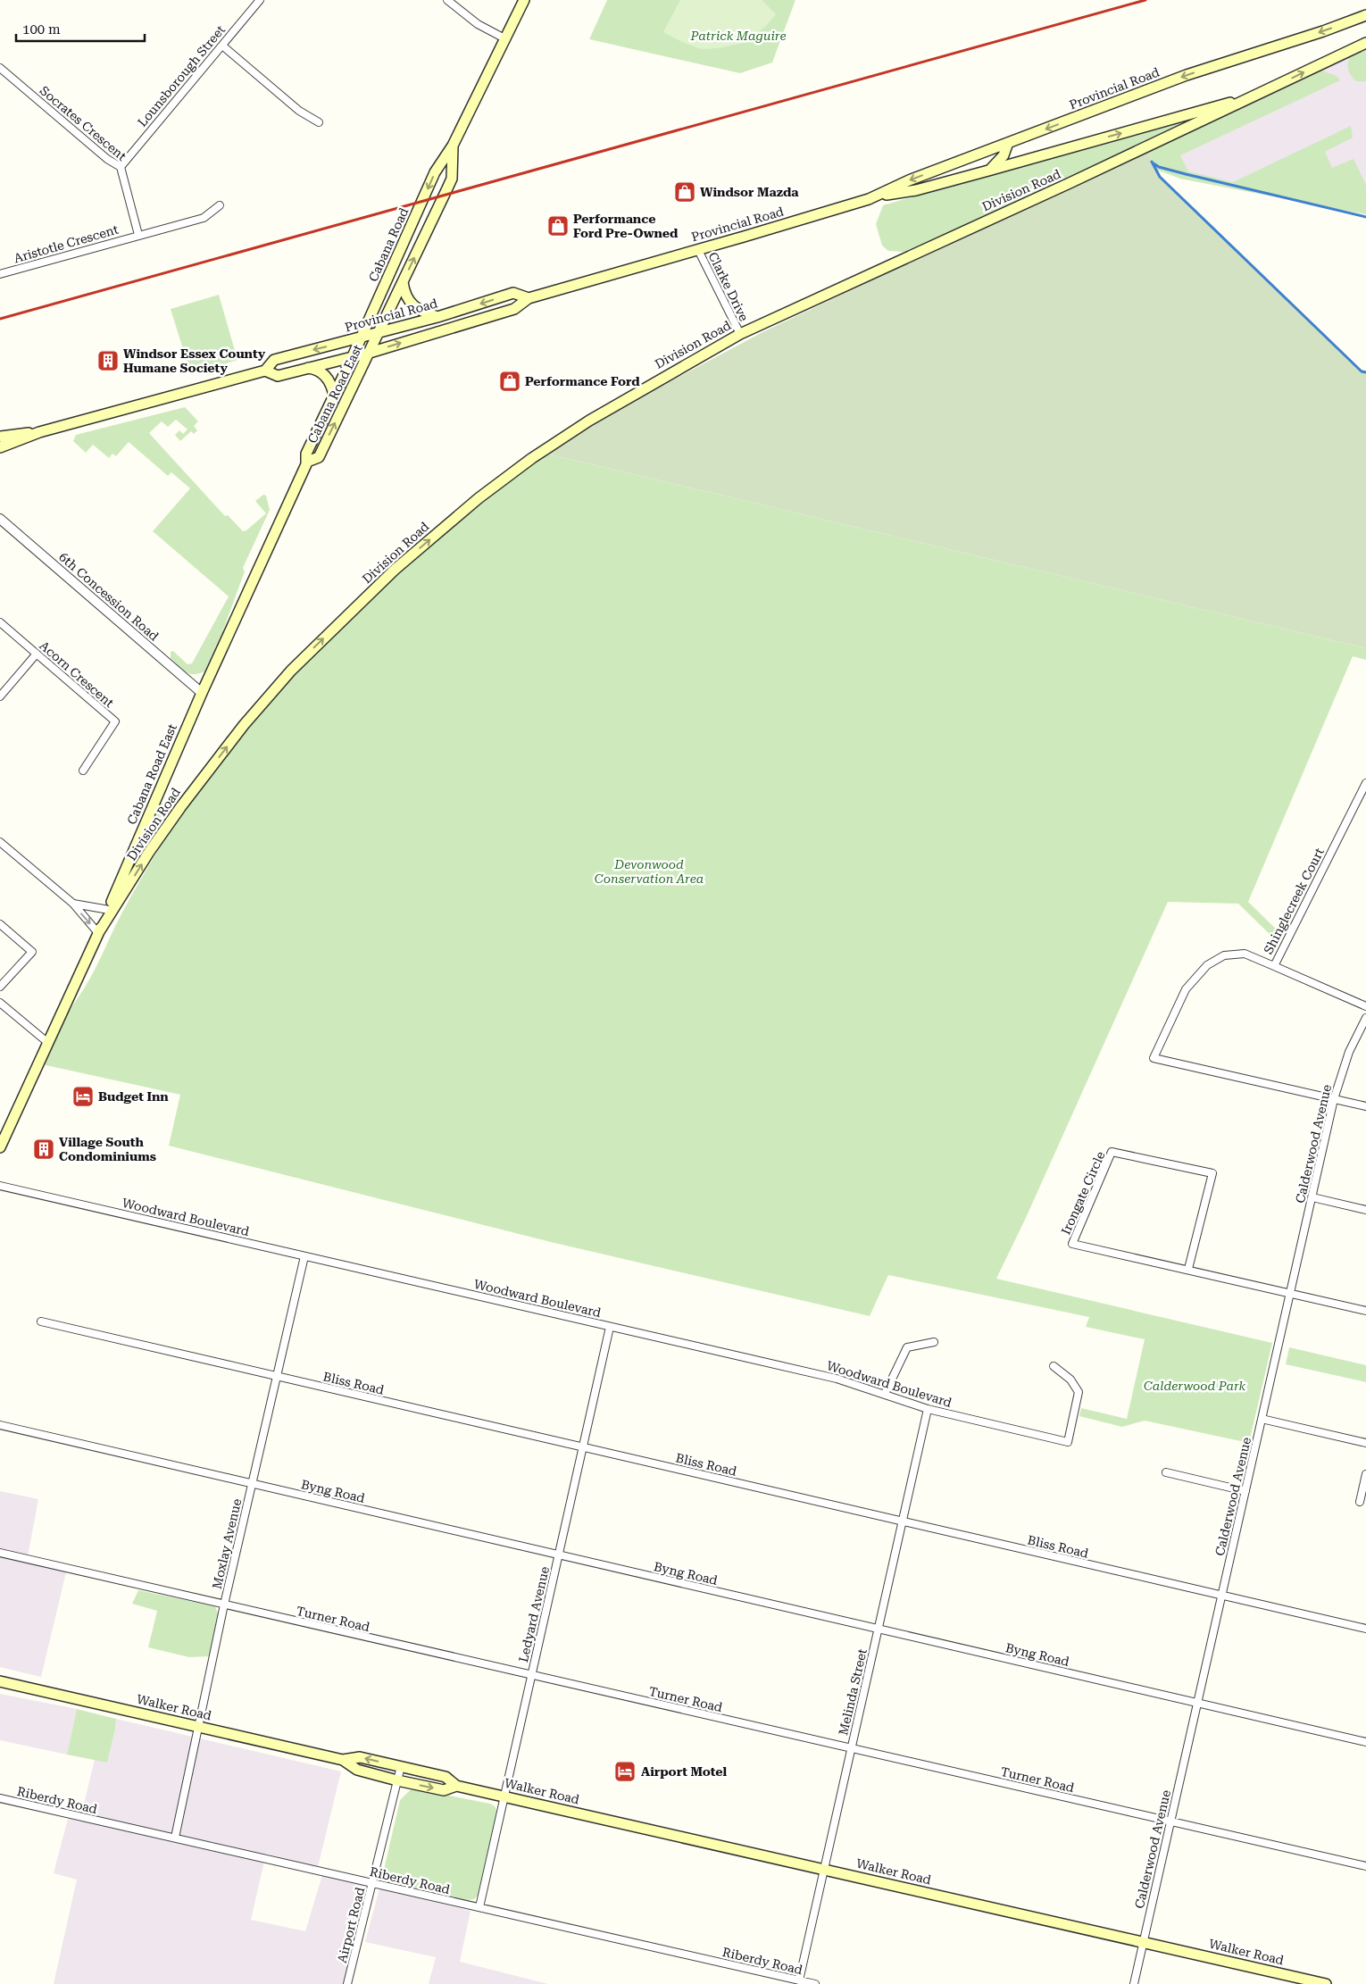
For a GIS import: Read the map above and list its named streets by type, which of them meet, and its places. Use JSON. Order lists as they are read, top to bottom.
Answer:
{
  "streets": {
    "main road": [
      "Provincial Road",
      "Division Road",
      "Cabana Road",
      "Cabana Road East",
      "Walker Road"
    ],
    "street": [
      "Lounsborough Street",
      "Socrates Crescent",
      "Aristotle Crescent",
      "Clarke Drive",
      "6th Concession Road",
      "Acorn Crescent",
      "Shinglecreek Court",
      "Calderwood Avenue",
      "Irongate Circle",
      "Woodward Boulevard",
      "Bliss Road",
      "Byng Road",
      "Moxlay Avenue",
      "Ledyard Avenue",
      "Turner Road",
      "Melinda Street",
      "Riberdy Road",
      "Airport Road"
    ]
  },
  "crossings": [
    ["Lounsborough Street", "Socrates Crescent"],
    ["Provincial Road", "Division Road"],
    ["Provincial Road", "Cabana Road"],
    ["Provincial Road", "Clarke Drive"],
    ["Provincial Road", "Cabana Road East"],
    ["Socrates Crescent", "Aristotle Crescent"],
    ["Division Road", "Clarke Drive"],
    ["Division Road", "Cabana Road East"],
    ["Cabana Road", "Cabana Road East"],
    ["Cabana Road East", "6th Concession Road"],
    ["Shinglecreek Court", "Calderwood Avenue"],
    ["Calderwood Avenue", "Irongate Circle"],
    ["Calderwood Avenue", "Bliss Road"],
    ["Calderwood Avenue", "Byng Road"],
    ["Calderwood Avenue", "Turner Road"],
    ["Calderwood Avenue", "Walker Road"],
    ["Woodward Boulevard", "Moxlay Avenue"],
    ["Woodward Boulevard", "Ledyard Avenue"],
    ["Woodward Boulevard", "Melinda Street"],
    ["Bliss Road", "Moxlay Avenue"],
    ["Bliss Road", "Ledyard Avenue"],
    ["Bliss Road", "Melinda Street"],
    ["Byng Road", "Moxlay Avenue"],
    ["Byng Road", "Ledyard Avenue"],
    ["Byng Road", "Melinda Street"],
    ["Moxlay Avenue", "Turner Road"],
    ["Moxlay Avenue", "Walker Road"],
    ["Moxlay Avenue", "Riberdy Road"],
    ["Ledyard Avenue", "Turner Road"],
    ["Ledyard Avenue", "Walker Road"],
    ["Ledyard Avenue", "Riberdy Road"],
    ["Turner Road", "Melinda Street"],
    ["Melinda Street", "Walker Road"],
    ["Melinda Street", "Riberdy Road"],
    ["Walker Road", "Airport Road"],
    ["Riberdy Road", "Airport Road"]
  ],
  "one_way": ["Division Road"],
  "parks": ["Patrick Maguire", "Devonwood Conservation Area", "Calderwood Park"],
  "places": {
    "shop": ["Windsor Mazda", "Performance Ford Pre-Owned", "Performance Ford"],
    "building": ["Windsor Essex County Humane Society", "Village South Condominiums"],
    "hotel": ["Budget Inn", "Airport Motel"]
  },
  "scale_bar": "100 m"
}
